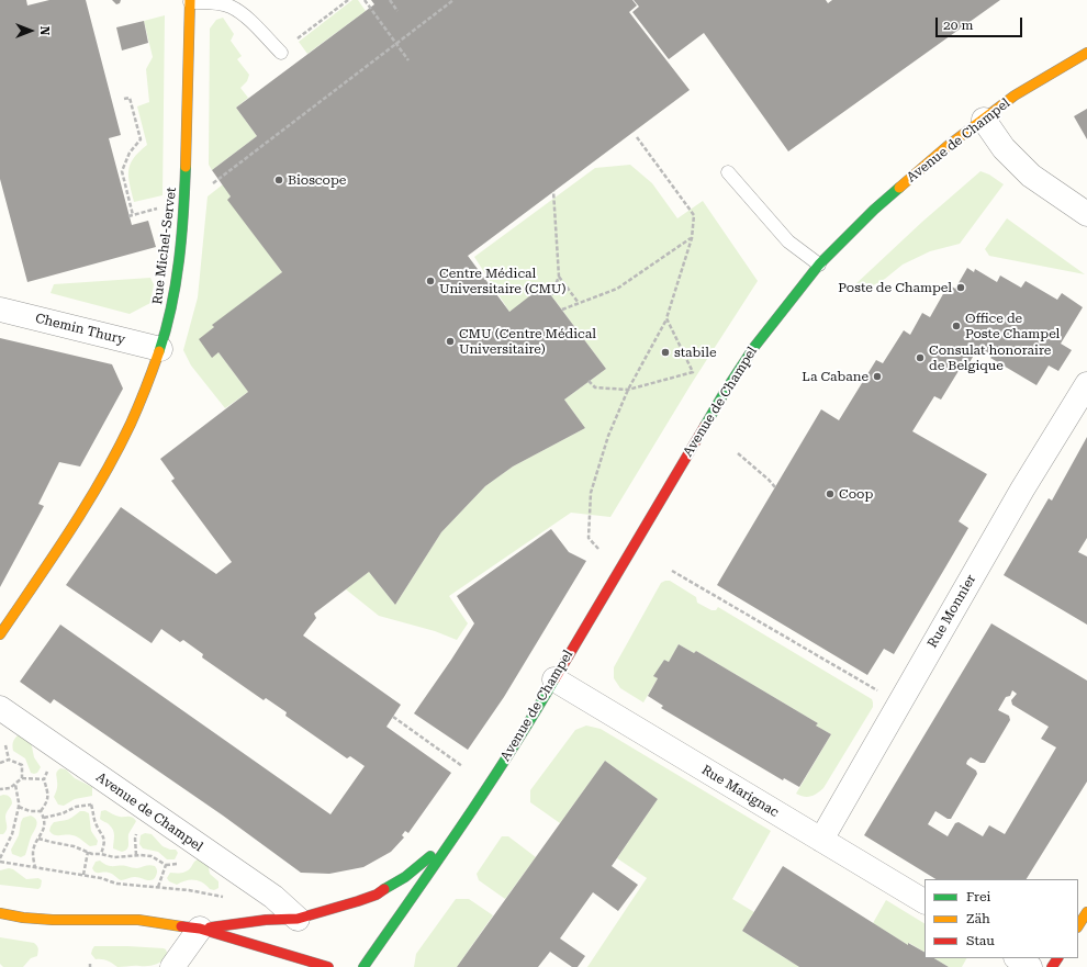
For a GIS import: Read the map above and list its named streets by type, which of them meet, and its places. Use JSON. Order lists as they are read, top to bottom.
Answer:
{
  "streets": {
    "street": [
      "Avenue de Champel",
      "Rue Michel-Servet",
      "Chemin Thury",
      "Rue Monnier",
      "Rue Marignac"
    ]
  },
  "crossings": [
    ["Avenue de Champel", "Rue Marignac"],
    ["Rue Michel-Servet", "Chemin Thury"],
    ["Rue Monnier", "Rue Marignac"]
  ],
  "places": [
    "Bioscope",
    "Centre Médical Universitaire (CMU)",
    "Poste de Champel",
    "Office de Poste Champel",
    "CMU (Centre Médical Universitaire)",
    "stabile",
    "Consulat honoraire de Belgique",
    "La Cabane",
    "Coop"
  ],
  "legend": ["Frei", "Zäh", "Stau"],
  "scale_bar": "20 m",
  "north": "right"
}
